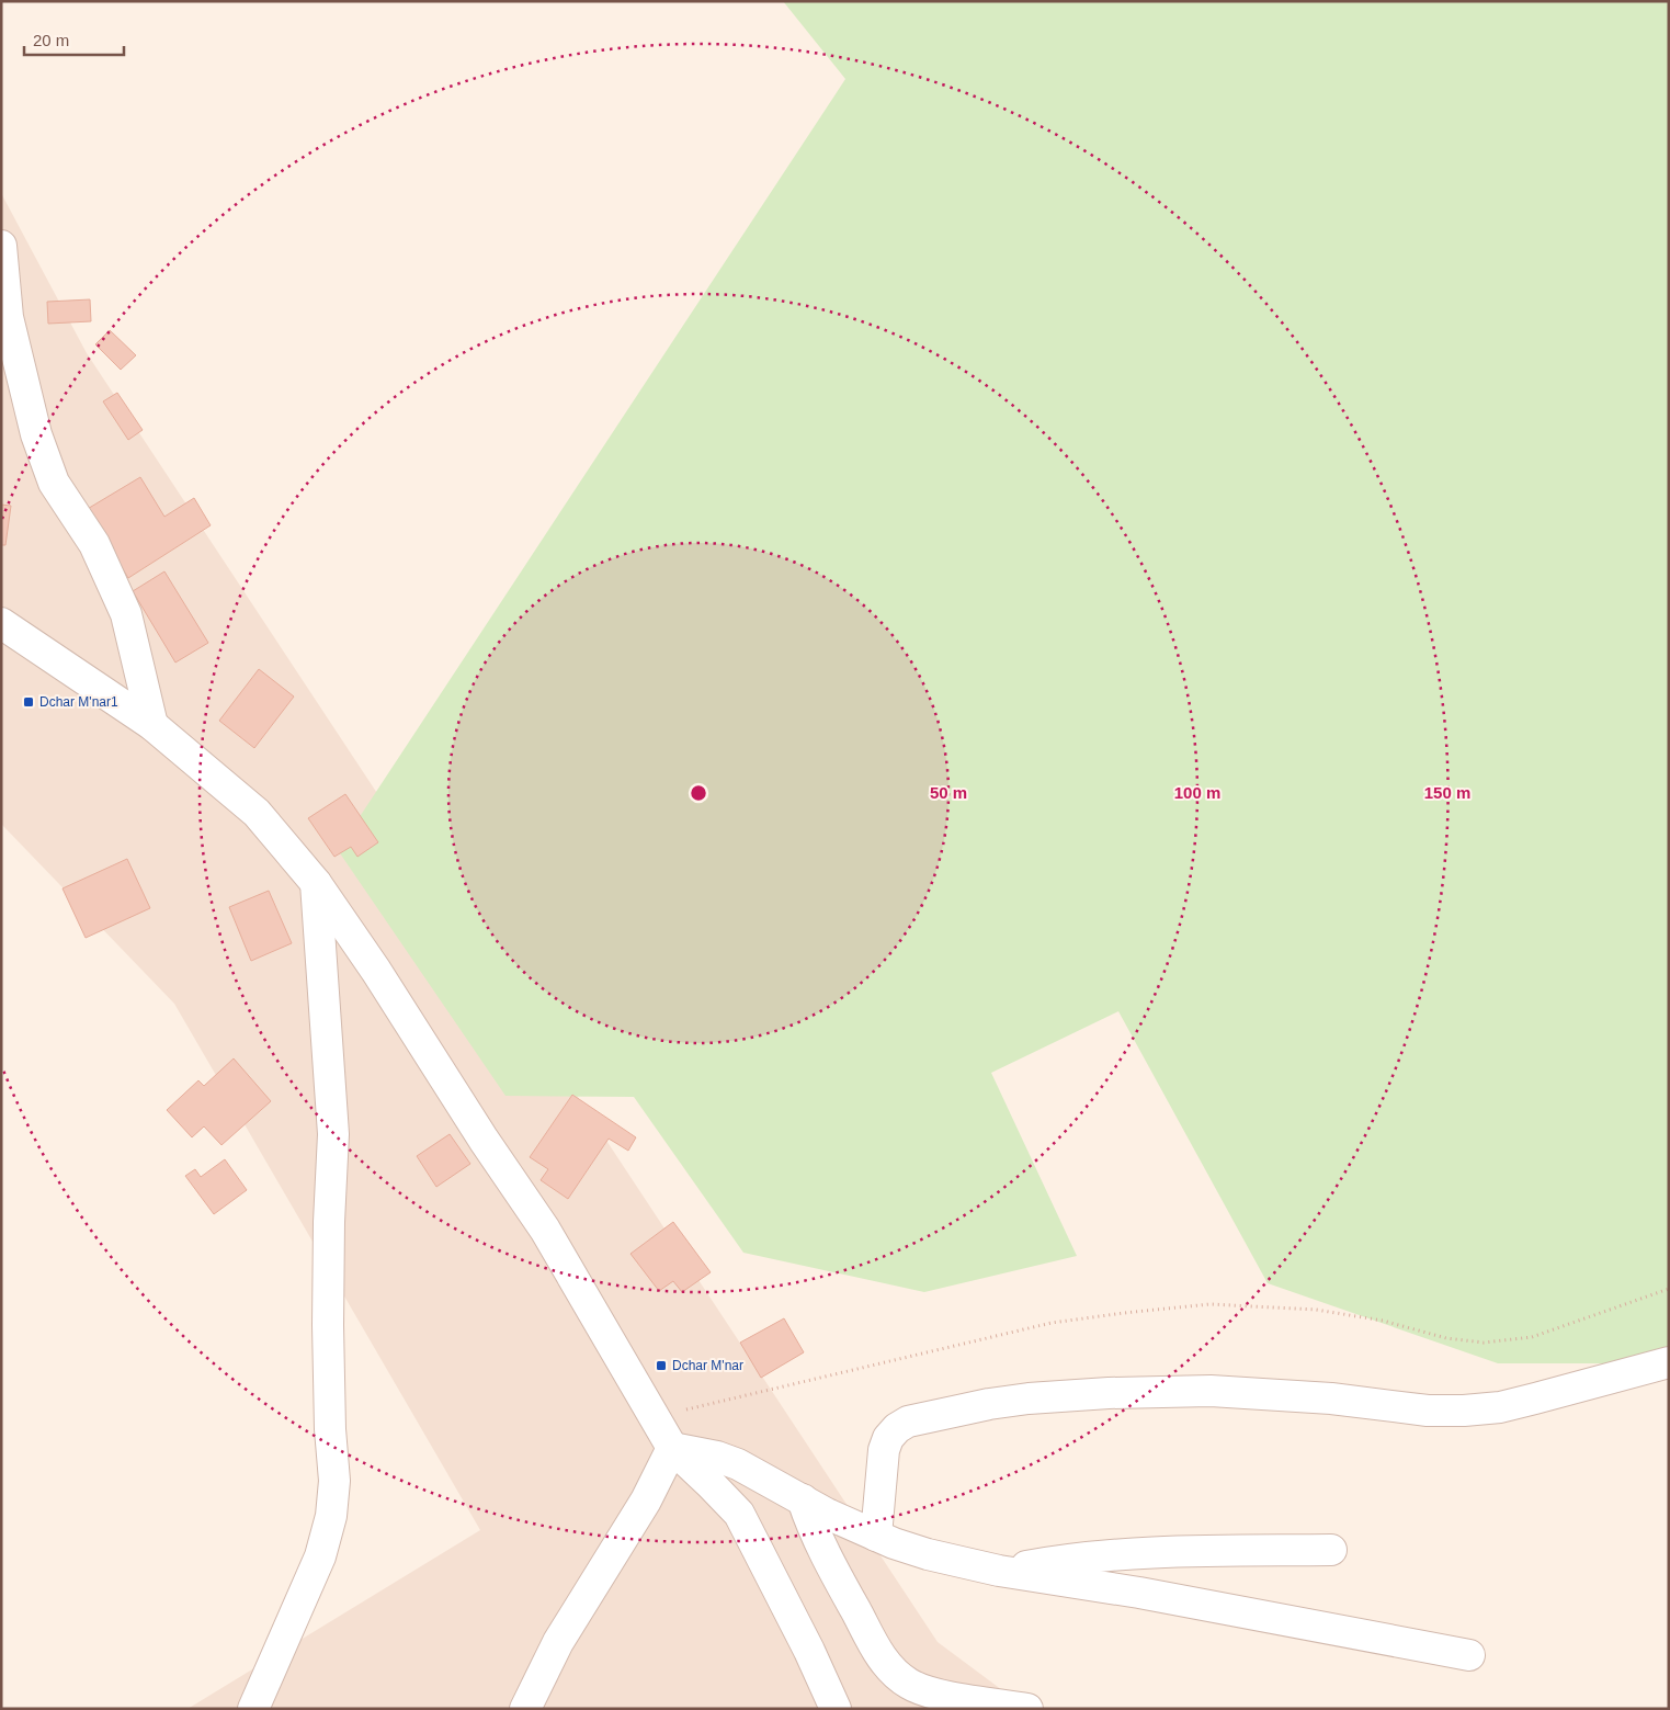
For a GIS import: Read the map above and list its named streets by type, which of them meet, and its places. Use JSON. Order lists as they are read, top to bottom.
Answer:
{
  "places": {
    "transit": ["Dchar M'nar1", "Dchar M'nar"]
  },
  "scale_bar": "20 m",
  "rings": ["50 m", "100 m", "150 m"]
}
